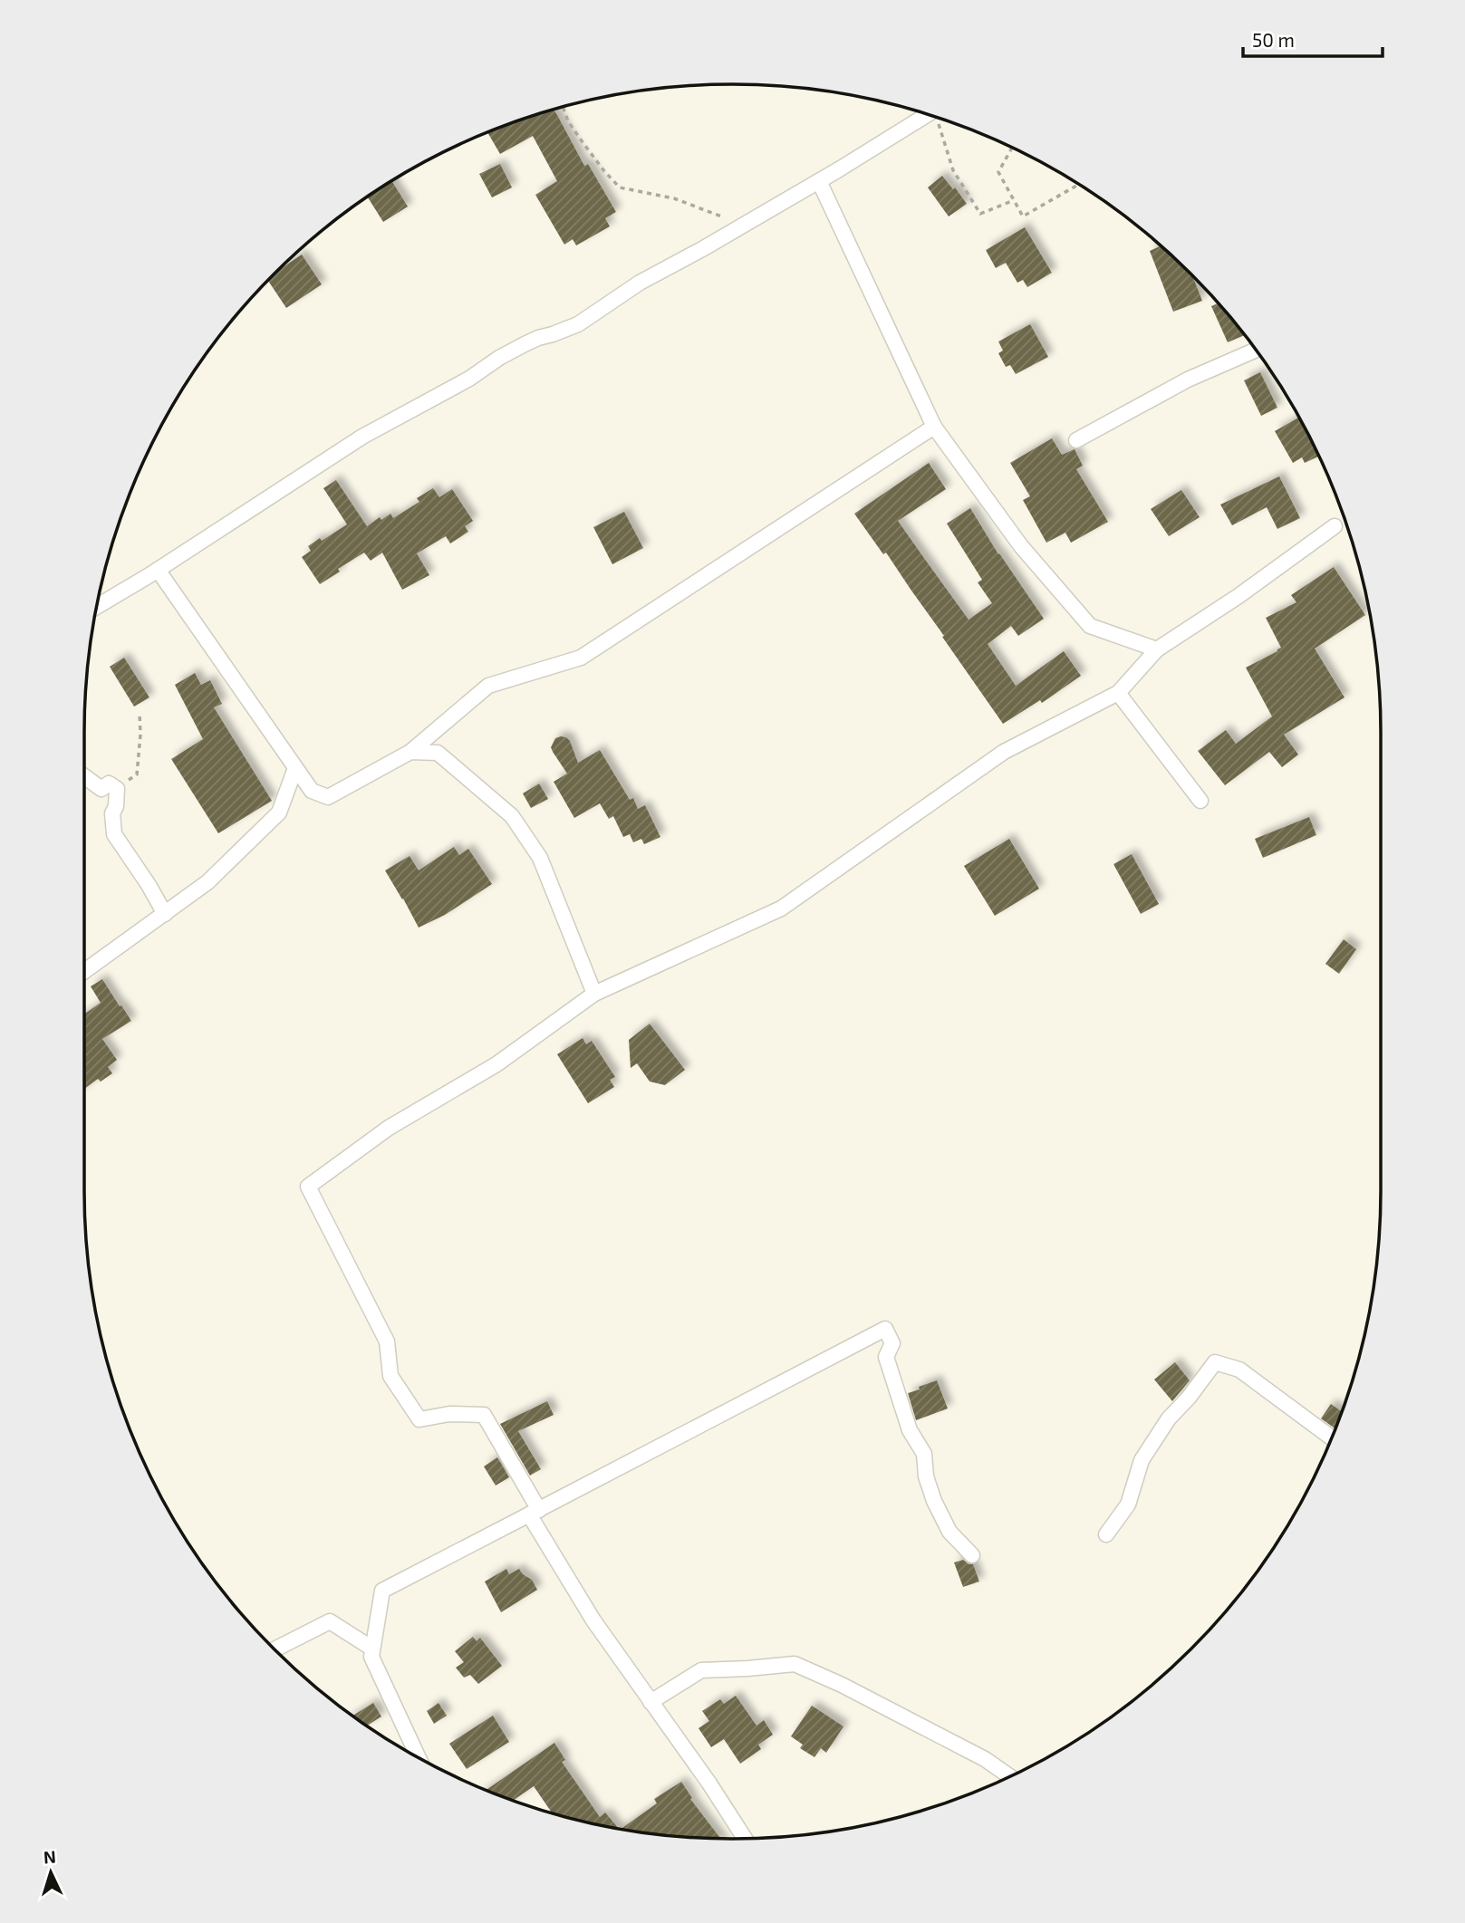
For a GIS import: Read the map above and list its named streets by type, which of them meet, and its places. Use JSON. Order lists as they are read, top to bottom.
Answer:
{
  "scale_bar": "50 m",
  "north": "top"
}
